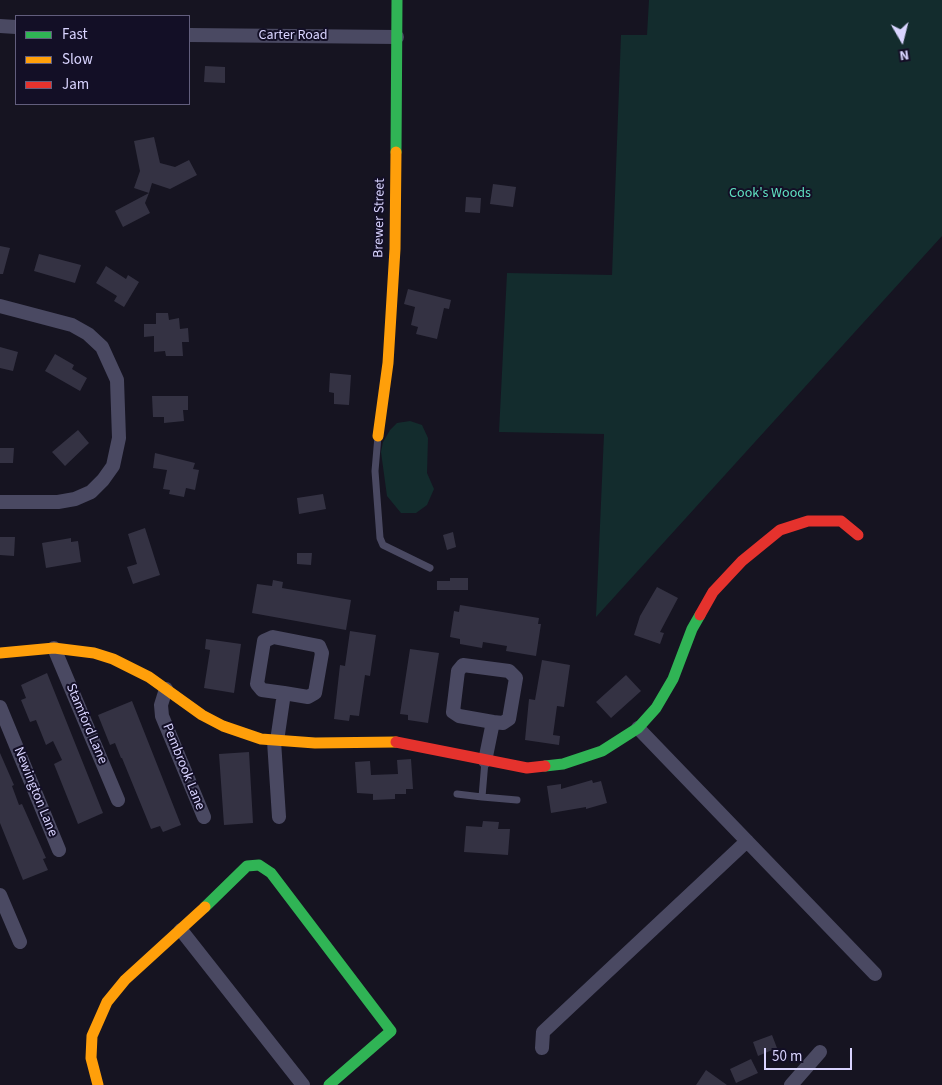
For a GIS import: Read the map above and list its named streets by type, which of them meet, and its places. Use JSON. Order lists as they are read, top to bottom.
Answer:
{
  "streets": {
    "street": [
      "Carter Road",
      "Brewer Street",
      "Stamford Lane",
      "Pembrook Lane",
      "Newington Lane"
    ]
  },
  "crossings": [
    ["Carter Road", "Brewer Street"]
  ],
  "parks": ["Cook's Woods"],
  "legend": ["Fast", "Slow", "Jam"],
  "scale_bar": "50 m",
  "north": "bottom"
}
